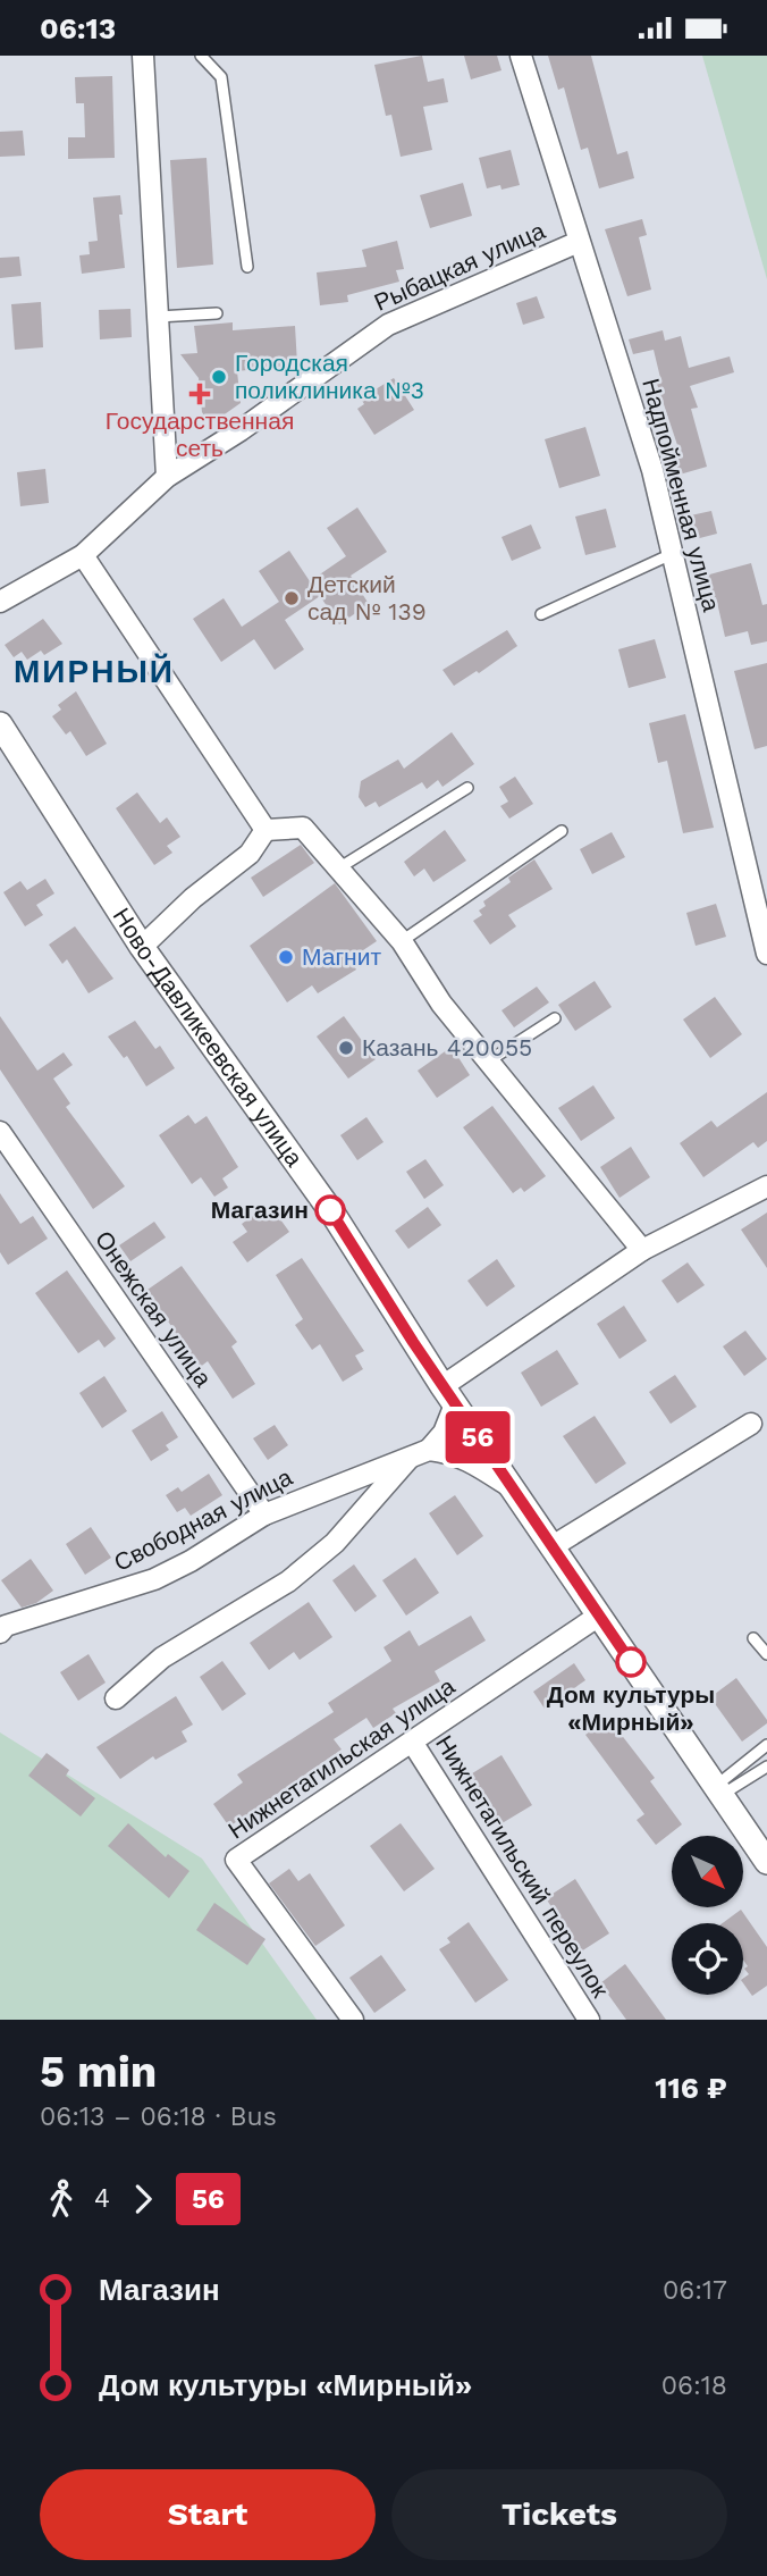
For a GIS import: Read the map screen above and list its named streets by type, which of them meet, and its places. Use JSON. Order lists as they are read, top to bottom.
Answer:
{
  "streets": {
    "street": [
      "Рыбацкая улица",
      "Надпойменная улица",
      "Ново-Давликеевская улица",
      "Онежская улица",
      "Свободная улица",
      "Нижнетагильская улица",
      "Нижнетагильский переулок"
    ]
  },
  "crossings": [
    ["Рыбацкая улица", "Надпойменная улица"],
    ["Ново-Давликеевская улица", "Нижнетагильская улица"],
    ["Онежская улица", "Свободная улица"],
    ["Нижнетагильская улица", "Нижнетагильский переулок"]
  ],
  "districts": ["МИРНЫЙ"],
  "places": {
    "other": [
      "Городская поликлиника №3",
      "Детский сад № 139",
      "Магнит",
      "Казань 420055",
      "Магазин",
      "Дом культуры «Мирный»"
    ],
    "health": ["Государственная сеть"]
  },
  "lines": ["bus line 56"],
  "north": "bottom right",
  "page": {
    "status": "06:13",
    "on_map": "56",
    "heading": ["5 min", "06:13 – 06:18 · Bus", "116 ₽"],
    "legs": ["4", "56"],
    "list": [
      {
        "name": "Магазин",
        "value": "06:17"
      },
      {
        "name": "Дом культуры «Мирный»",
        "value": "06:18"
      }
    ],
    "buttons": ["Start", "Tickets"]
  }
}
